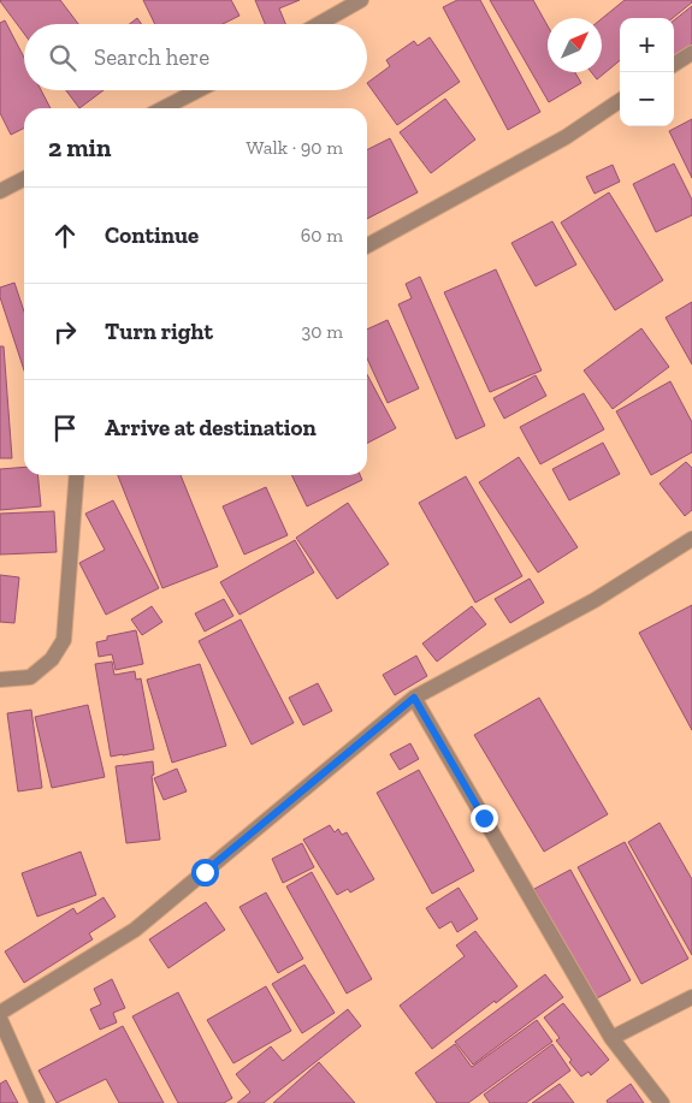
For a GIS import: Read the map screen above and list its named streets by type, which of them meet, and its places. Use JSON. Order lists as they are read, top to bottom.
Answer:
{
  "north": "top right",
  "page": {
    "map_buttons": ["+", "−"],
    "search": "Search here",
    "heading": ["2 min", "Walk · 90 m"],
    "list": [
      ["Continue", "60 m"],
      ["Turn right", "30 m"],
      "Arrive at destination"
    ]
  }
}
